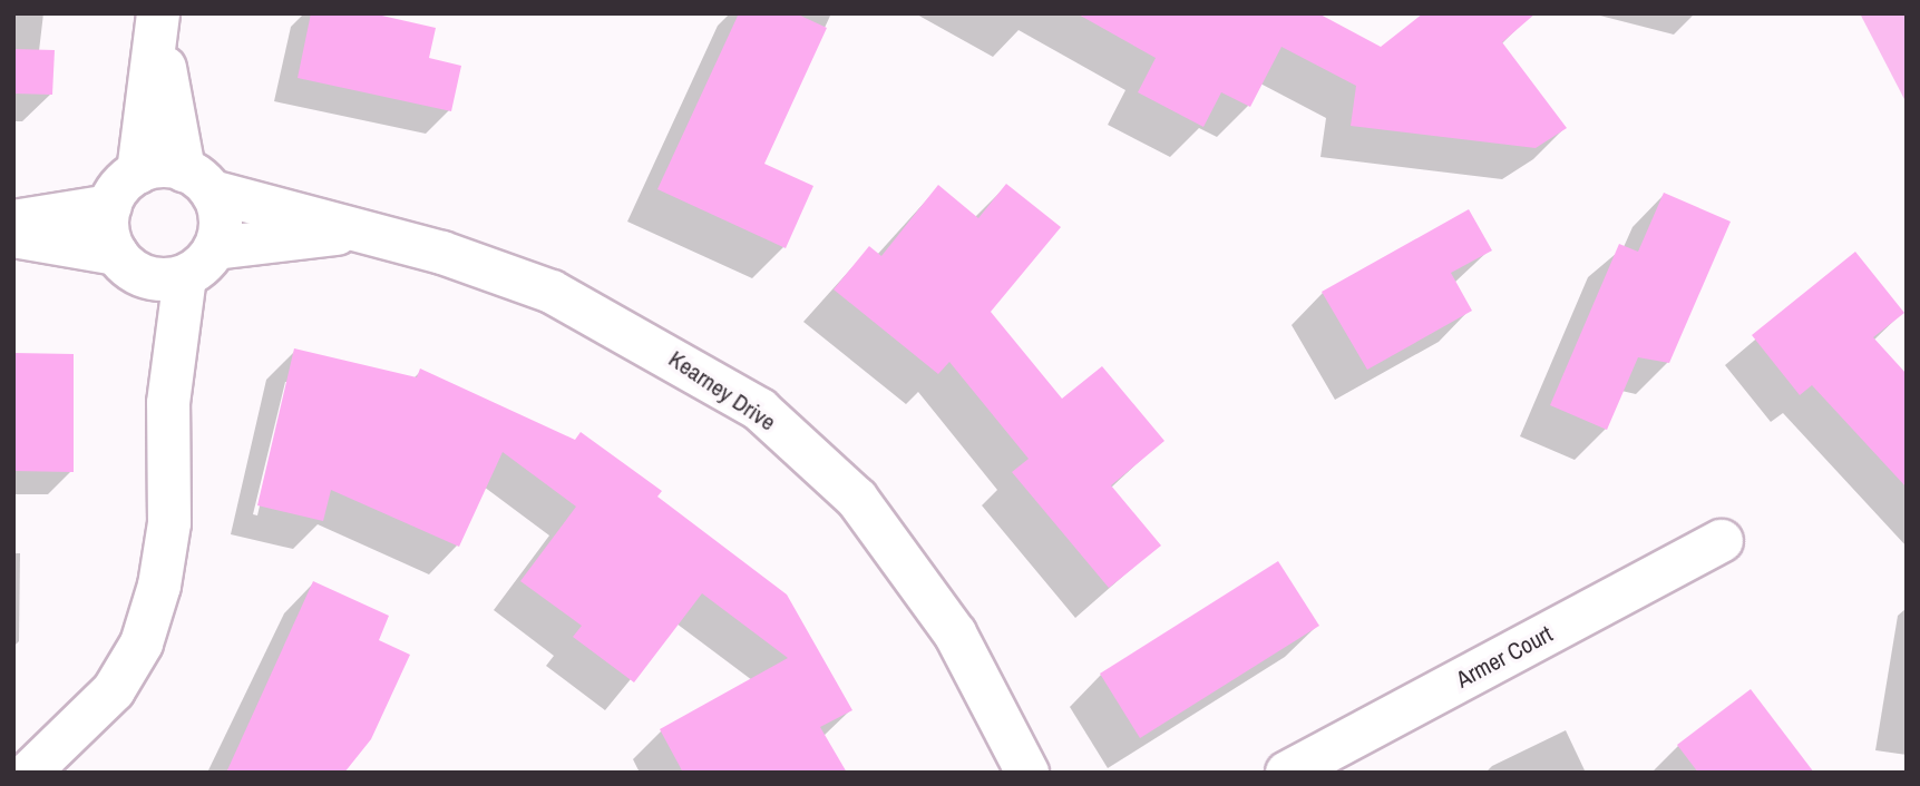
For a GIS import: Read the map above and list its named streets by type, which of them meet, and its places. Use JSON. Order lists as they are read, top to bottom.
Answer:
{
  "streets": {
    "street": ["Kearney Drive", "Armer Court"]
  }
}
